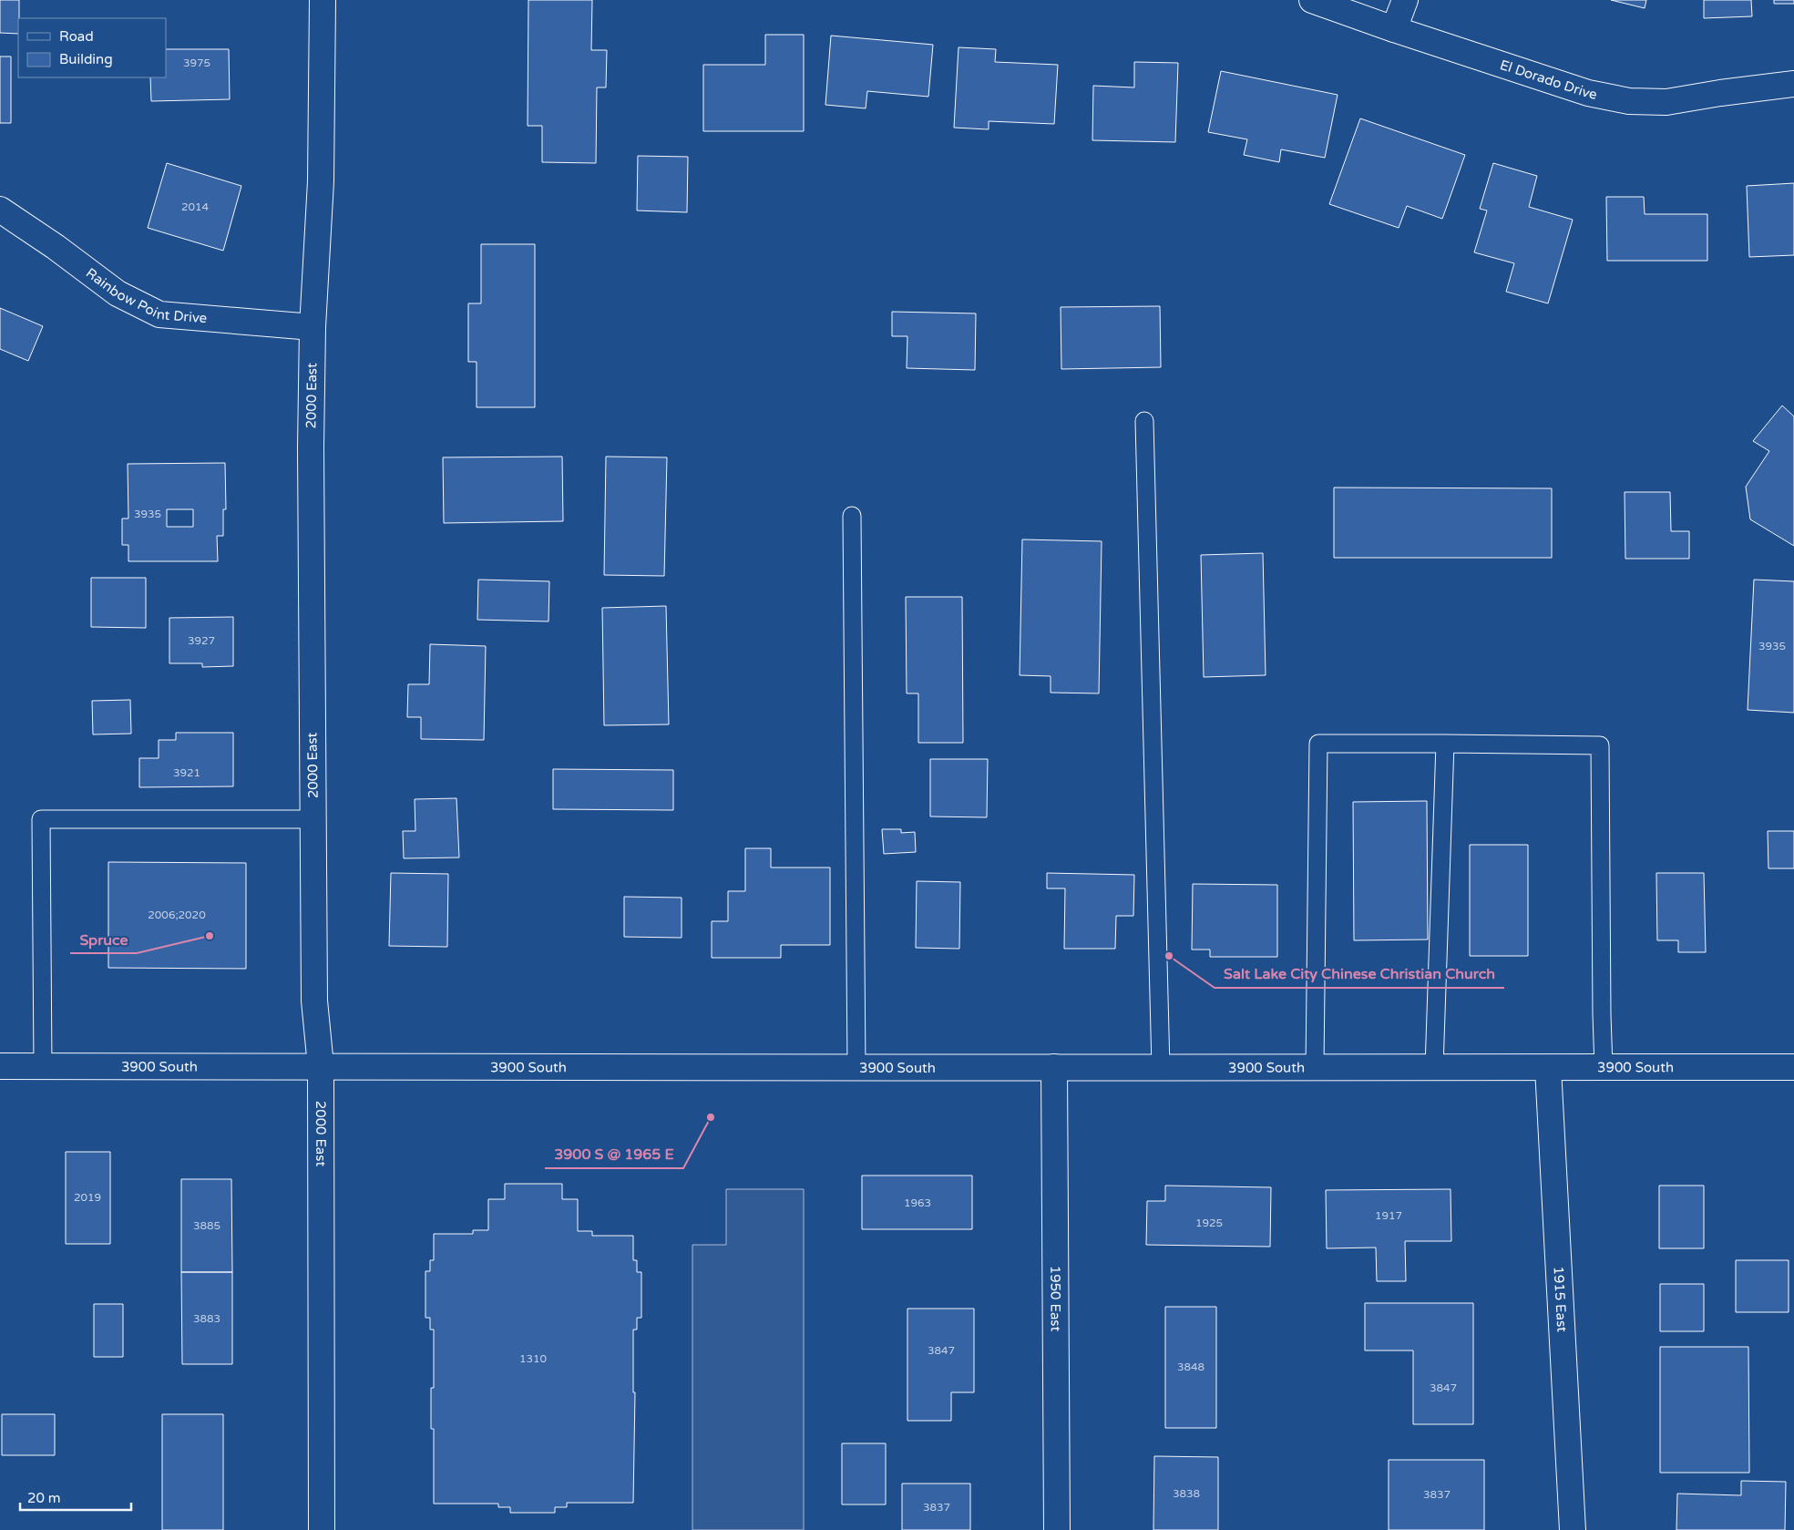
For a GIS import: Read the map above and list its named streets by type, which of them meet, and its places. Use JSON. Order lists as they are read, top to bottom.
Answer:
{
  "streets": {
    "street": [
      "El Dorado Drive",
      "Rainbow Point Drive",
      "2000 East",
      "3900 South",
      "1950 East",
      "1915 East"
    ]
  },
  "crossings": [
    ["Rainbow Point Drive", "2000 East"],
    ["2000 East", "3900 South"],
    ["3900 South", "1950 East"],
    ["3900 South", "1915 East"]
  ],
  "places": ["Spruce", "Salt Lake City Chinese Christian Church", "3900 S @ 1965 E"],
  "house_numbers": [
    "3975",
    "2014",
    "3935",
    "3927",
    "3935",
    "3921",
    "2006;2020",
    "2019",
    "1963",
    "1917",
    "1925",
    "3885",
    "3883",
    "3847",
    "1310",
    "3848",
    "3847",
    "3838",
    "3837",
    "3837"
  ],
  "legend": ["Road", "Building"],
  "scale_bar": "20 m"
}
